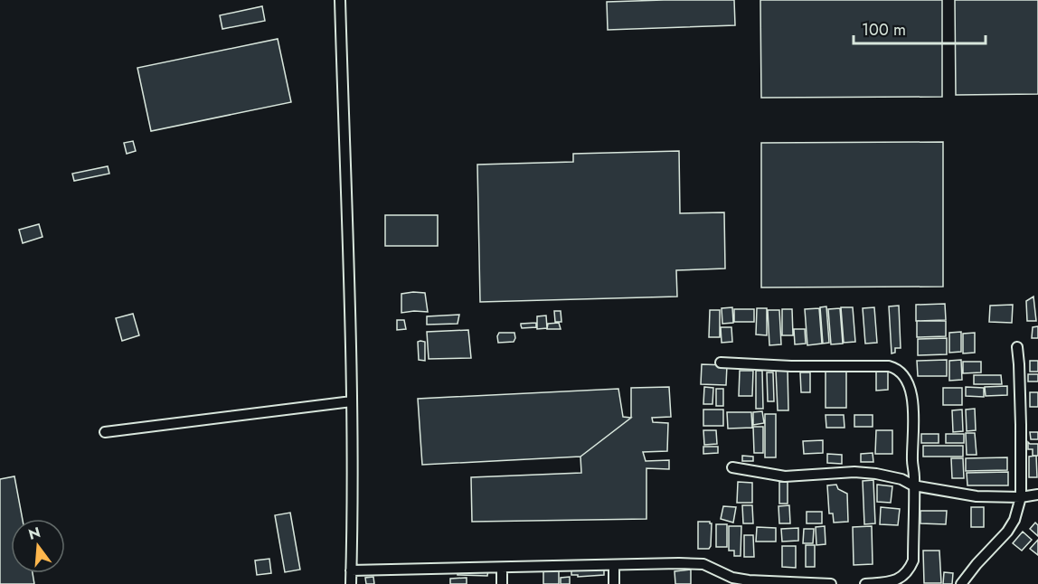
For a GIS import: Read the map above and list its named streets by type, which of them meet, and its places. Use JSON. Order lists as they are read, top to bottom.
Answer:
{
  "scale_bar": "100 m",
  "north": "top"
}
